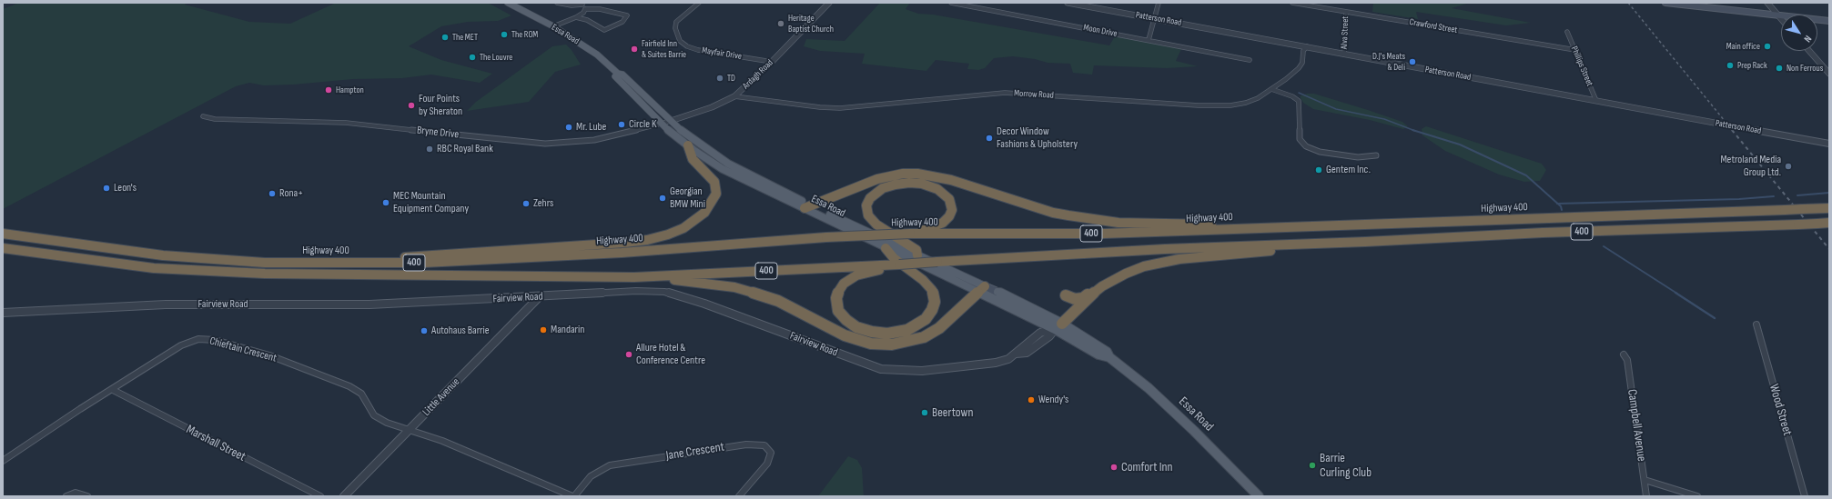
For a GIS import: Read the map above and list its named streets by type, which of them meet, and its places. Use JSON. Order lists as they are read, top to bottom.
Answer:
{
  "streets": {
    "highway": ["Highway 400", "400"],
    "main road": ["Essa Road"],
    "street": [
      "Patterson Road",
      "Crawford Street",
      "Moon Drive",
      "Alva Street",
      "Mayfair Drive",
      "Phillips Street",
      "Ardagh Road",
      "Morrow Road",
      "Bryne Drive",
      "Fairview Road",
      "Chieftain Crescent",
      "Little Avenue",
      "Wood Street",
      "Campbell Avenue",
      "Marshall Street",
      "Jane Crescent"
    ]
  },
  "crossings": [
    ["Patterson Road", "Alva Street"],
    ["Patterson Road", "Phillips Street"],
    ["Patterson Road", "Morrow Road"],
    ["Crawford Street", "Alva Street"],
    ["Crawford Street", "Phillips Street"],
    ["Essa Road", "Ardagh Road"],
    ["Essa Road", "Bryne Drive"],
    ["Essa Road", "Fairview Road"],
    ["Mayfair Drive", "Ardagh Road"],
    ["Ardagh Road", "Morrow Road"],
    ["Ardagh Road", "Bryne Drive"],
    ["Fairview Road", "Little Avenue"],
    ["Chieftain Crescent", "Little Avenue"],
    ["Chieftain Crescent", "Marshall Street"],
    ["Chieftain Crescent", "Jane Crescent"],
    ["Little Avenue", "Jane Crescent"]
  ],
  "places": [
    "Heritage Baptist Church",
    "The ROM",
    "The MET",
    "Main office",
    "Fairfield Inn & Suites Barrie",
    "The Louvre",
    "D.J's Meats & Deli",
    "Prep Rack",
    "Non Ferrous",
    "TD",
    "Hampton",
    "Four Points by Sheraton",
    "Circle K",
    "Mr. Lube",
    "Decor Window Fashions & Upholstery",
    "RBC Royal Bank",
    "Metroland Media Group Ltd.",
    "Gentem Inc.",
    "Leon's",
    "Rona+",
    "Georgian BMW Mini",
    "MEC Mountain Equipment Company",
    "Zehrs",
    "Mandarin",
    "Autohaus Barrie",
    "Allure Hotel & Conference Centre",
    "Wendy's",
    "Beertown",
    "Barrie Curling Club",
    "Comfort Inn"
  ],
  "north": "bottom right"
}
